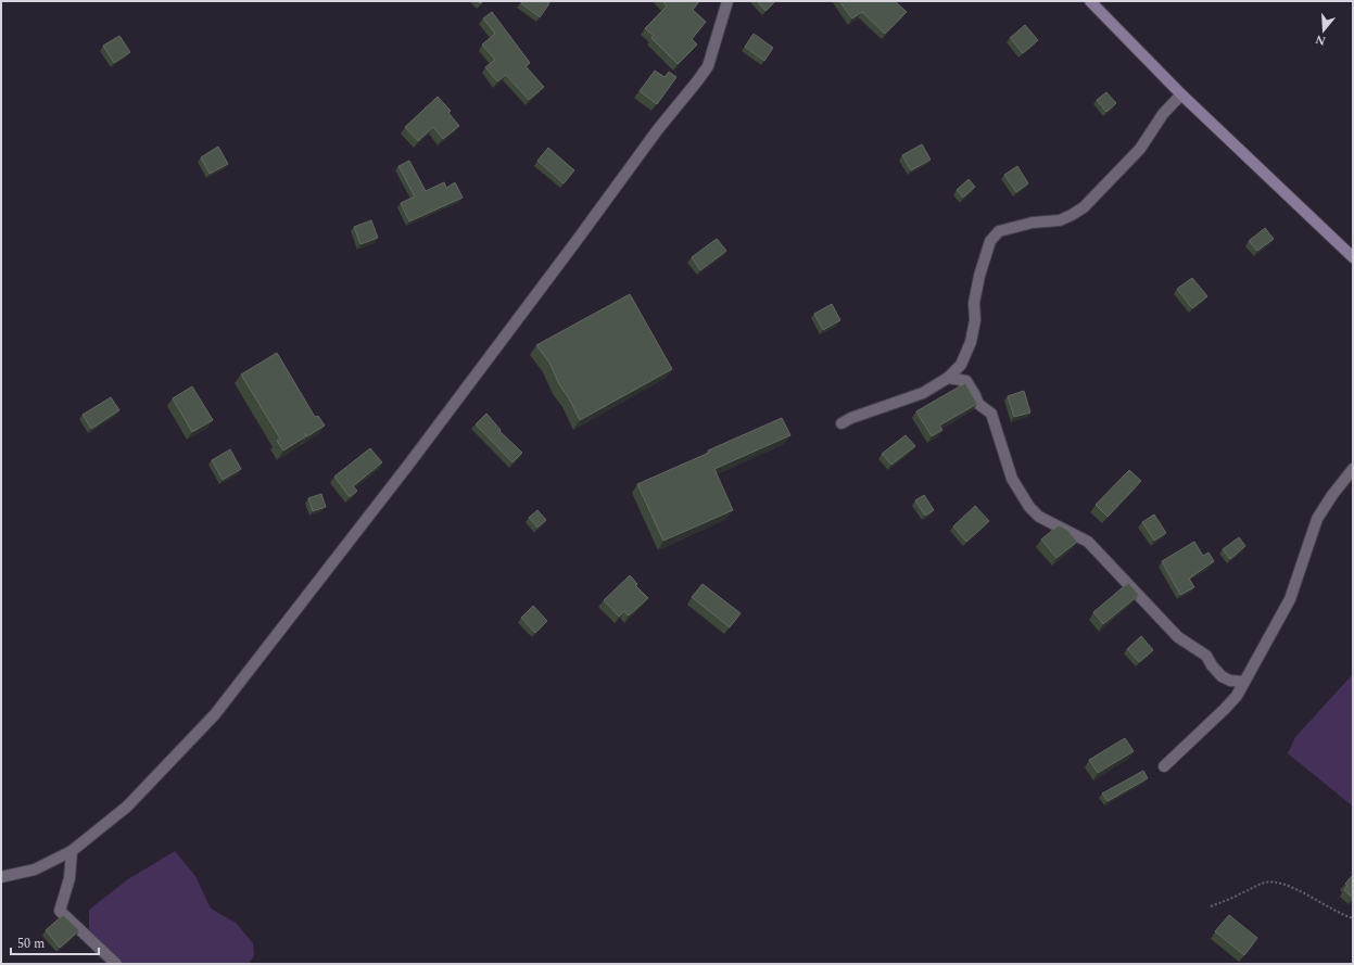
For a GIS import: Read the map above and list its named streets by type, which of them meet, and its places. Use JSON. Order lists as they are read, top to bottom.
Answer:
{
  "scale_bar": "50 m",
  "north": "bottom"
}
